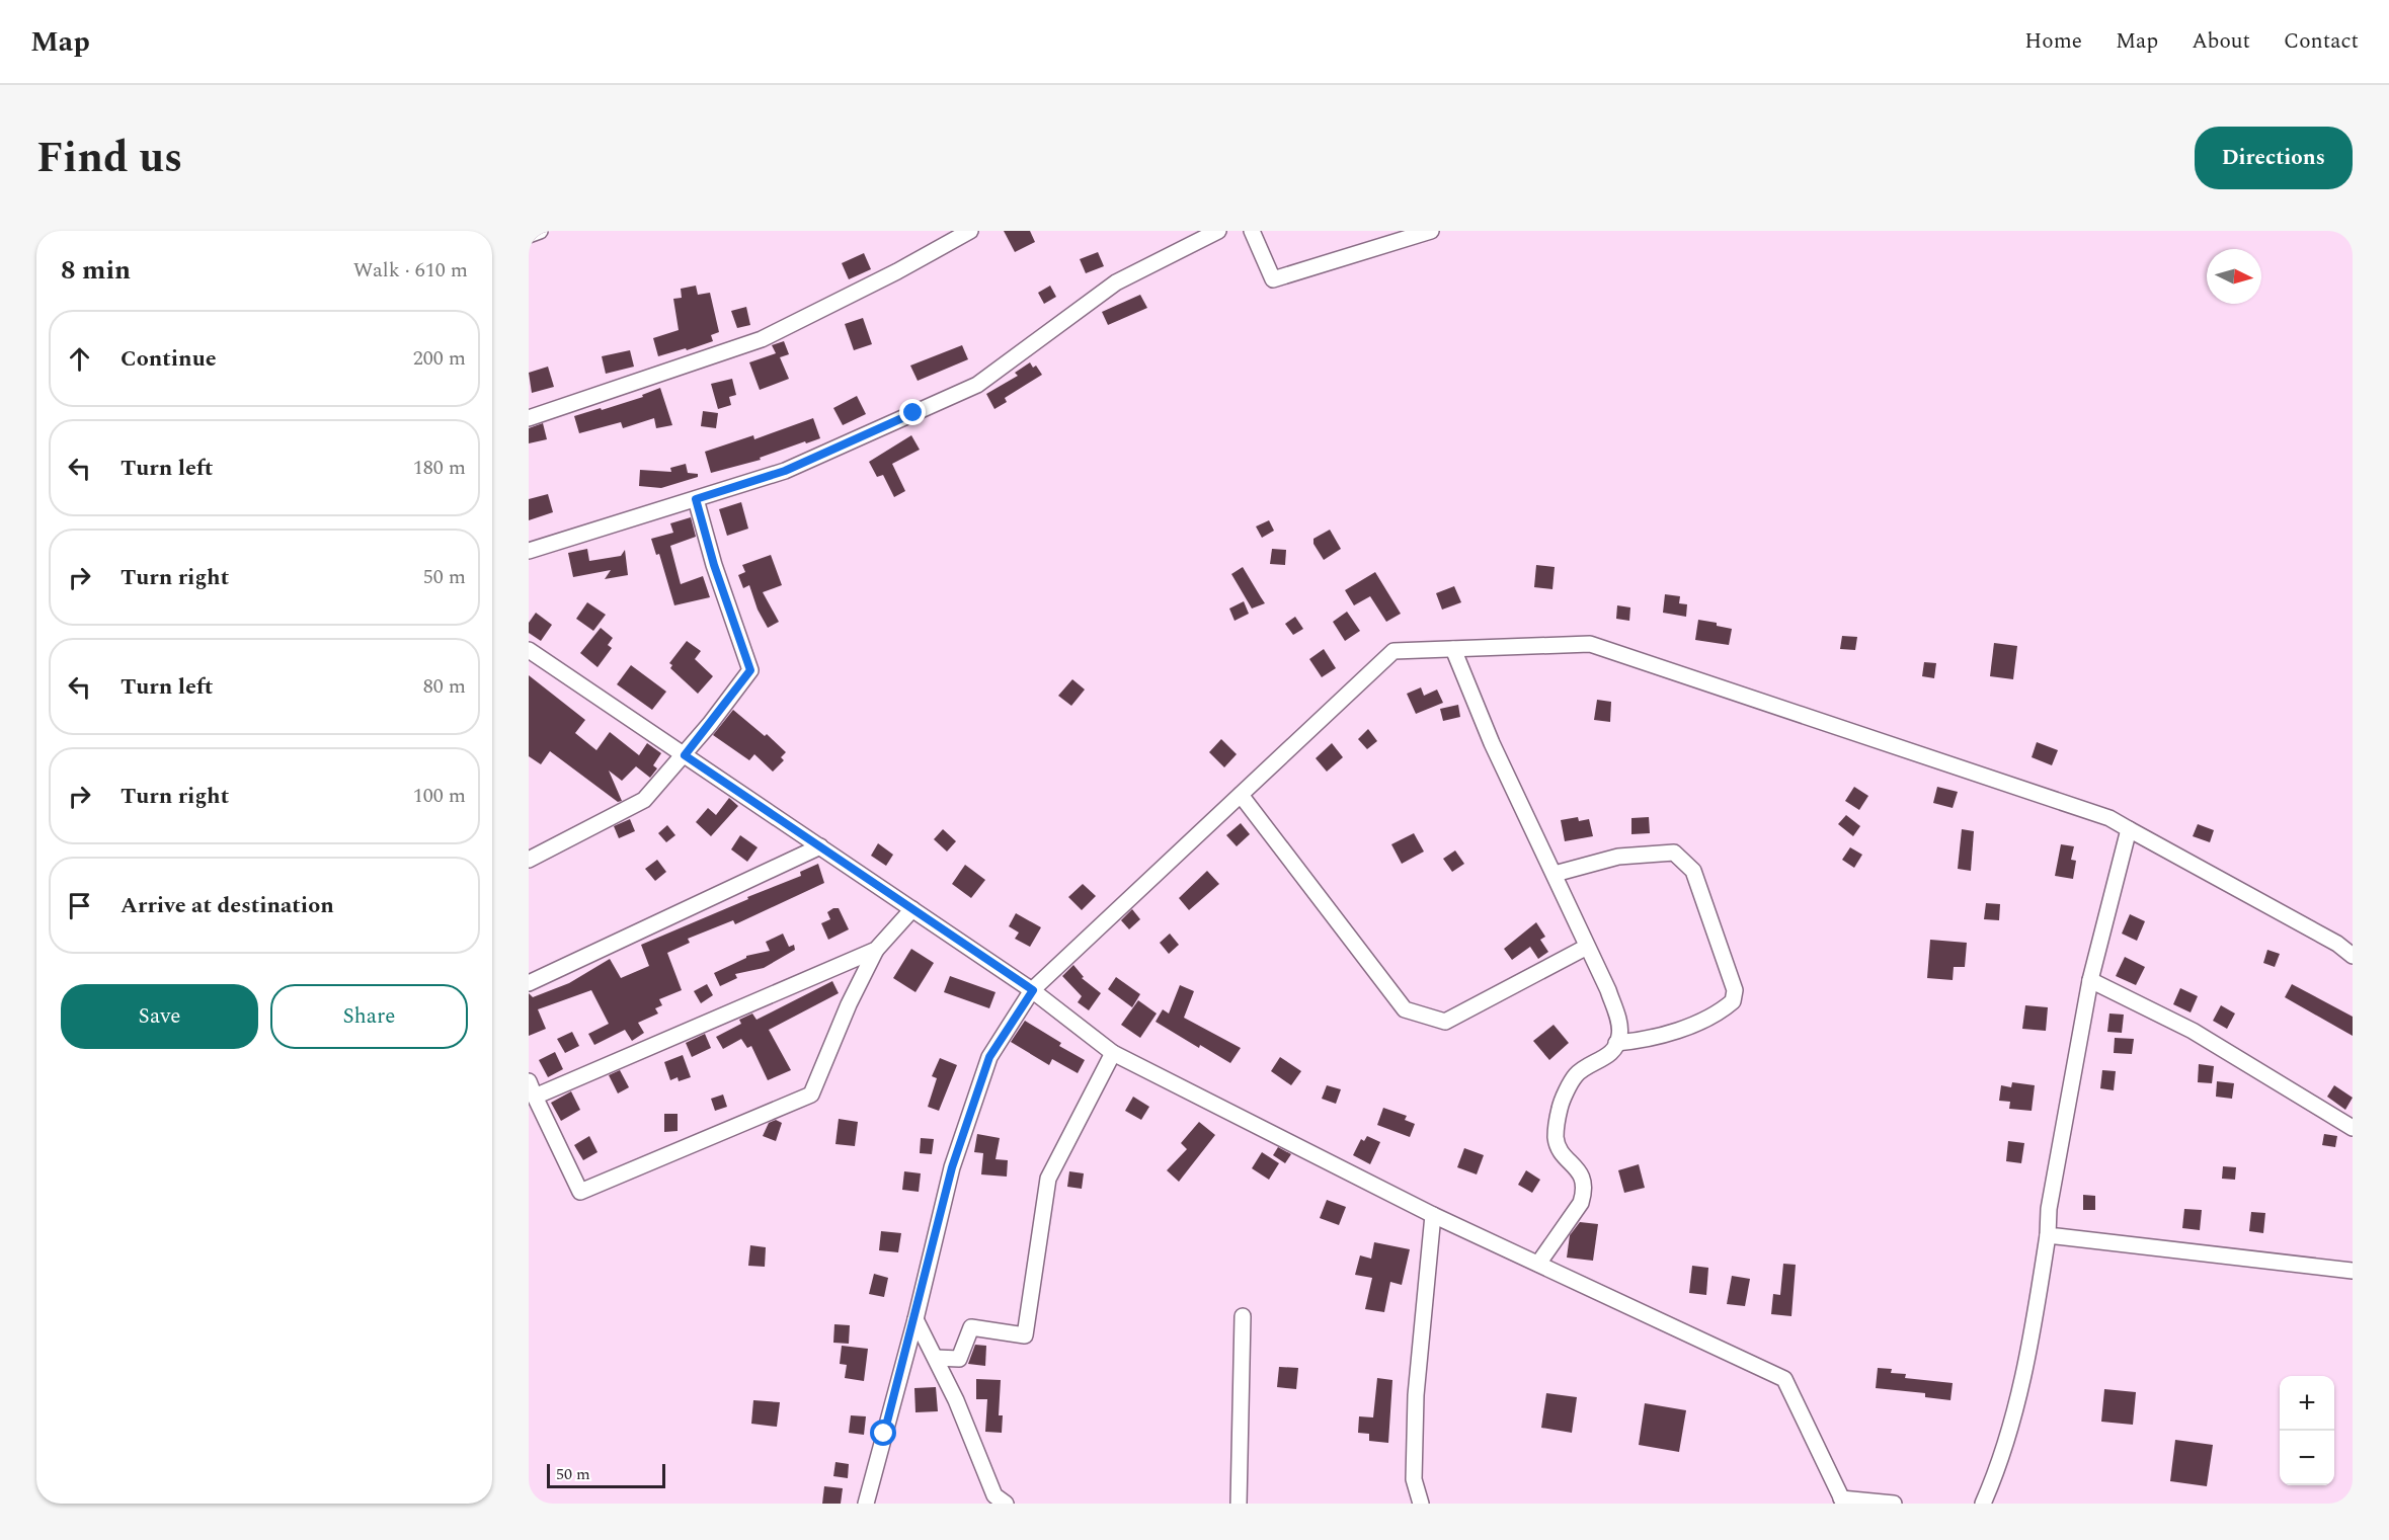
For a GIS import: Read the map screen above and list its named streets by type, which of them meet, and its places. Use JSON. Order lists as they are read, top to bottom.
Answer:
{
  "scale_bar": "50 m",
  "north": "right",
  "page": {
    "header": "Map",
    "nav": [
      "Home",
      "Map",
      "About",
      "Contact"
    ],
    "title": "Find us",
    "buttons": [
      "Directions",
      ["Save", "Share"]
    ],
    "heading": ["8 min", "Walk · 610 m"],
    "list": [
      ["Continue", "200 m"],
      ["Turn left", "180 m"],
      ["Turn right", "50 m"],
      ["Turn left", "80 m"],
      ["Turn right", "100 m"],
      "Arrive at destination"
    ],
    "map_buttons": ["+", "−"],
    "scale": "50 m"
  }
}
